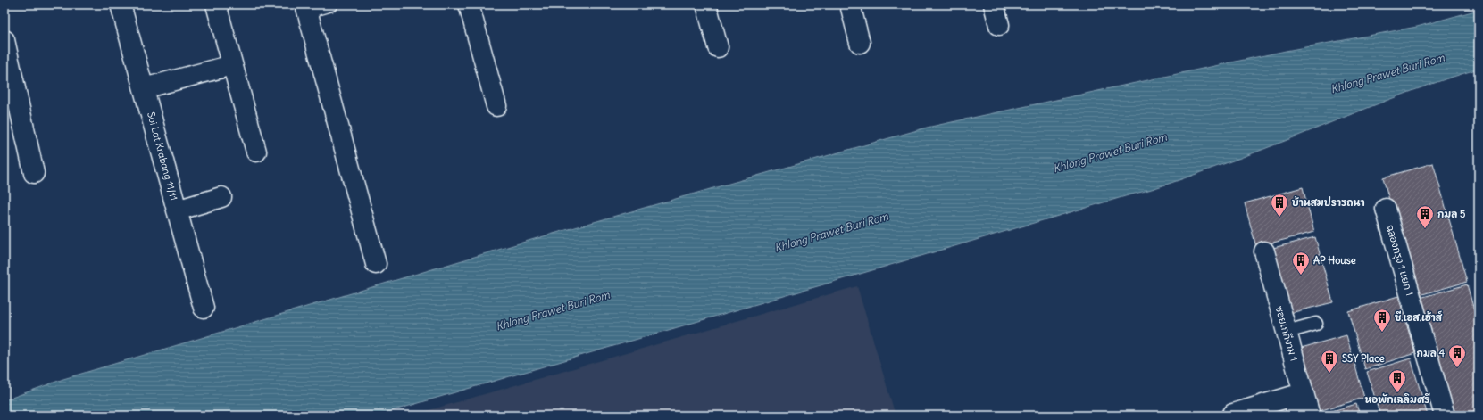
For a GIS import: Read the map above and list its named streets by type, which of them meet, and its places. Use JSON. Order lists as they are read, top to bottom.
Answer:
{
  "streets": {
    "street": ["Soi Lat Krabang 11/11", "ฉลองกรุง 1 แยก 1", "ซอยเกกีงาม 1"]
  },
  "water": ["Khlong Prawet Buri Rom"],
  "places": {
    "building": [
      "บ้านสมปรารถนา",
      "กมล 5",
      "AP House",
      "ซี.เอส.เฮ้าส์",
      "กมล 4",
      "SSY Place",
      "หอพักเฉลิมศรี"
    ]
  }
}
